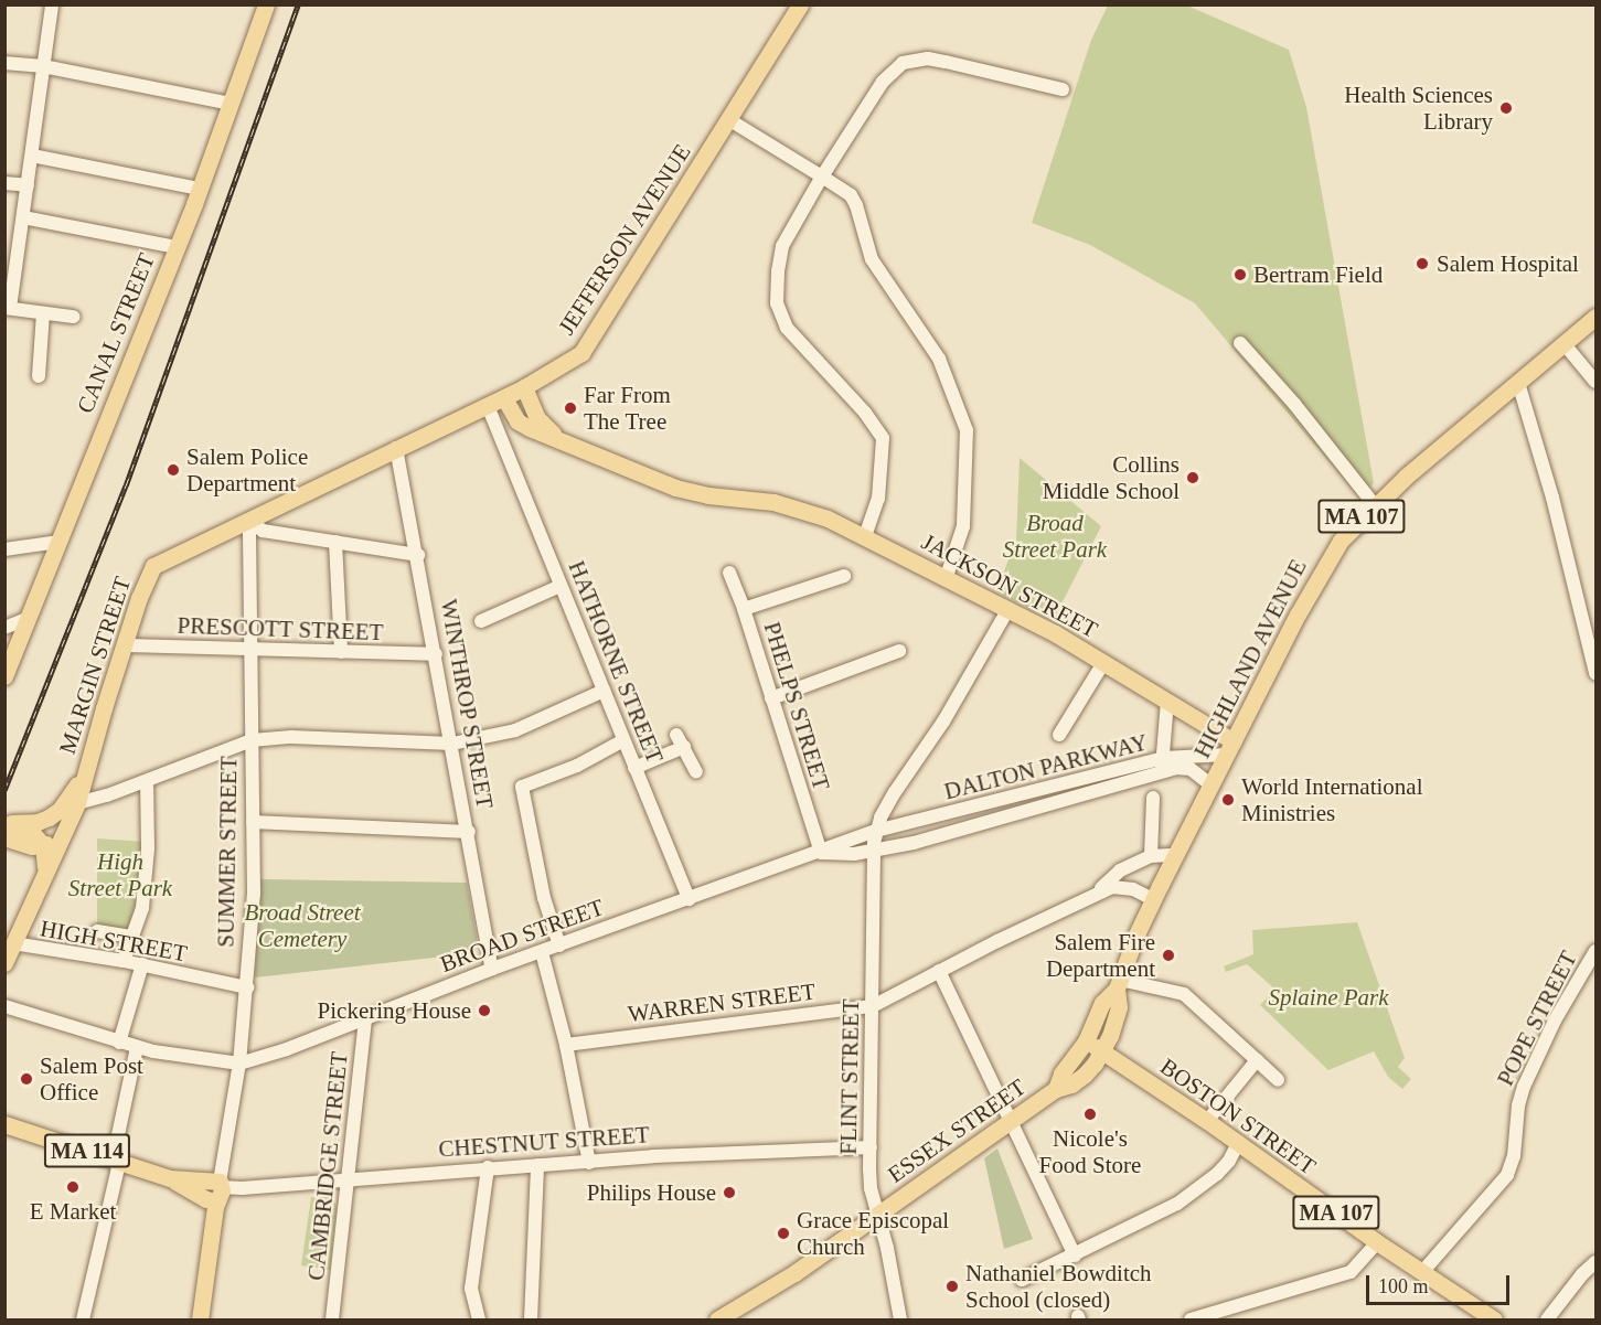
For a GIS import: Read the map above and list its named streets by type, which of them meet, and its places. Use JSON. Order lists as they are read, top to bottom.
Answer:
{
  "streets": {
    "main road": [
      "JEFFERSON AVENUE",
      "CANAL STREET",
      "MA 107",
      "JACKSON STREET",
      "HIGHLAND AVENUE",
      "MARGIN STREET",
      "SUMMER STREET",
      "BOSTON STREET",
      "ESSEX STREET",
      "MA 114"
    ],
    "street": [
      "PRESCOTT STREET",
      "HATHORNE STREET",
      "WINTHROP STREET",
      "PHELPS STREET",
      "DALTON PARKWAY",
      "BROAD STREET",
      "HIGH STREET",
      "WARREN STREET",
      "POPE STREET",
      "FLINT STREET",
      "CHESTNUT STREET",
      "CAMBRIDGE STREET"
    ]
  },
  "crossings": [
    ["JEFFERSON AVENUE", "JACKSON STREET"],
    ["JEFFERSON AVENUE", "HATHORNE STREET"],
    ["JEFFERSON AVENUE", "MARGIN STREET"],
    ["JEFFERSON AVENUE", "WINTHROP STREET"],
    ["JEFFERSON AVENUE", "SUMMER STREET"],
    ["JACKSON STREET", "HIGHLAND AVENUE"],
    ["JACKSON STREET", "DALTON PARKWAY"],
    ["PRESCOTT STREET", "MARGIN STREET"],
    ["PRESCOTT STREET", "WINTHROP STREET"],
    ["PRESCOTT STREET", "SUMMER STREET"],
    ["HIGHLAND AVENUE", "DALTON PARKWAY"],
    ["HIGHLAND AVENUE", "WARREN STREET"],
    ["HIGHLAND AVENUE", "ESSEX STREET"],
    ["HATHORNE STREET", "BROAD STREET"],
    ["MARGIN STREET", "SUMMER STREET"],
    ["MARGIN STREET", "HIGH STREET"],
    ["WINTHROP STREET", "BROAD STREET"],
    ["PHELPS STREET", "BROAD STREET"],
    ["DALTON PARKWAY", "BROAD STREET"],
    ["DALTON PARKWAY", "FLINT STREET"],
    ["SUMMER STREET", "BROAD STREET"],
    ["SUMMER STREET", "HIGH STREET"],
    ["SUMMER STREET", "CHESTNUT STREET"],
    ["SUMMER STREET", "MA 114"],
    ["BROAD STREET", "FLINT STREET"],
    ["BROAD STREET", "CAMBRIDGE STREET"],
    ["WARREN STREET", "FLINT STREET"],
    ["WARREN STREET", "ESSEX STREET"],
    ["POPE STREET", "BOSTON STREET"],
    ["FLINT STREET", "ESSEX STREET"],
    ["FLINT STREET", "CHESTNUT STREET"],
    ["BOSTON STREET", "ESSEX STREET"],
    ["CHESTNUT STREET", "MA 114"],
    ["CHESTNUT STREET", "CAMBRIDGE STREET"]
  ],
  "parks": [
    "Broad Street Park",
    "High Street Park",
    "Broad Street Cemetery",
    "Splaine Park"
  ],
  "places": [
    "Health Sciences Library",
    "Salem Hospital",
    "Bertram Field",
    "Far From The Tree",
    "Salem Police Department",
    "Collins Middle School",
    "World International Ministries",
    "Salem Fire Department",
    "Pickering House",
    "Salem Post Office",
    "Nicole's Food Store",
    "E Market",
    "Philips House",
    "Grace Episcopal Church",
    "Nathaniel Bowditch School (closed)"
  ],
  "scale_bar": "100 m"
}
